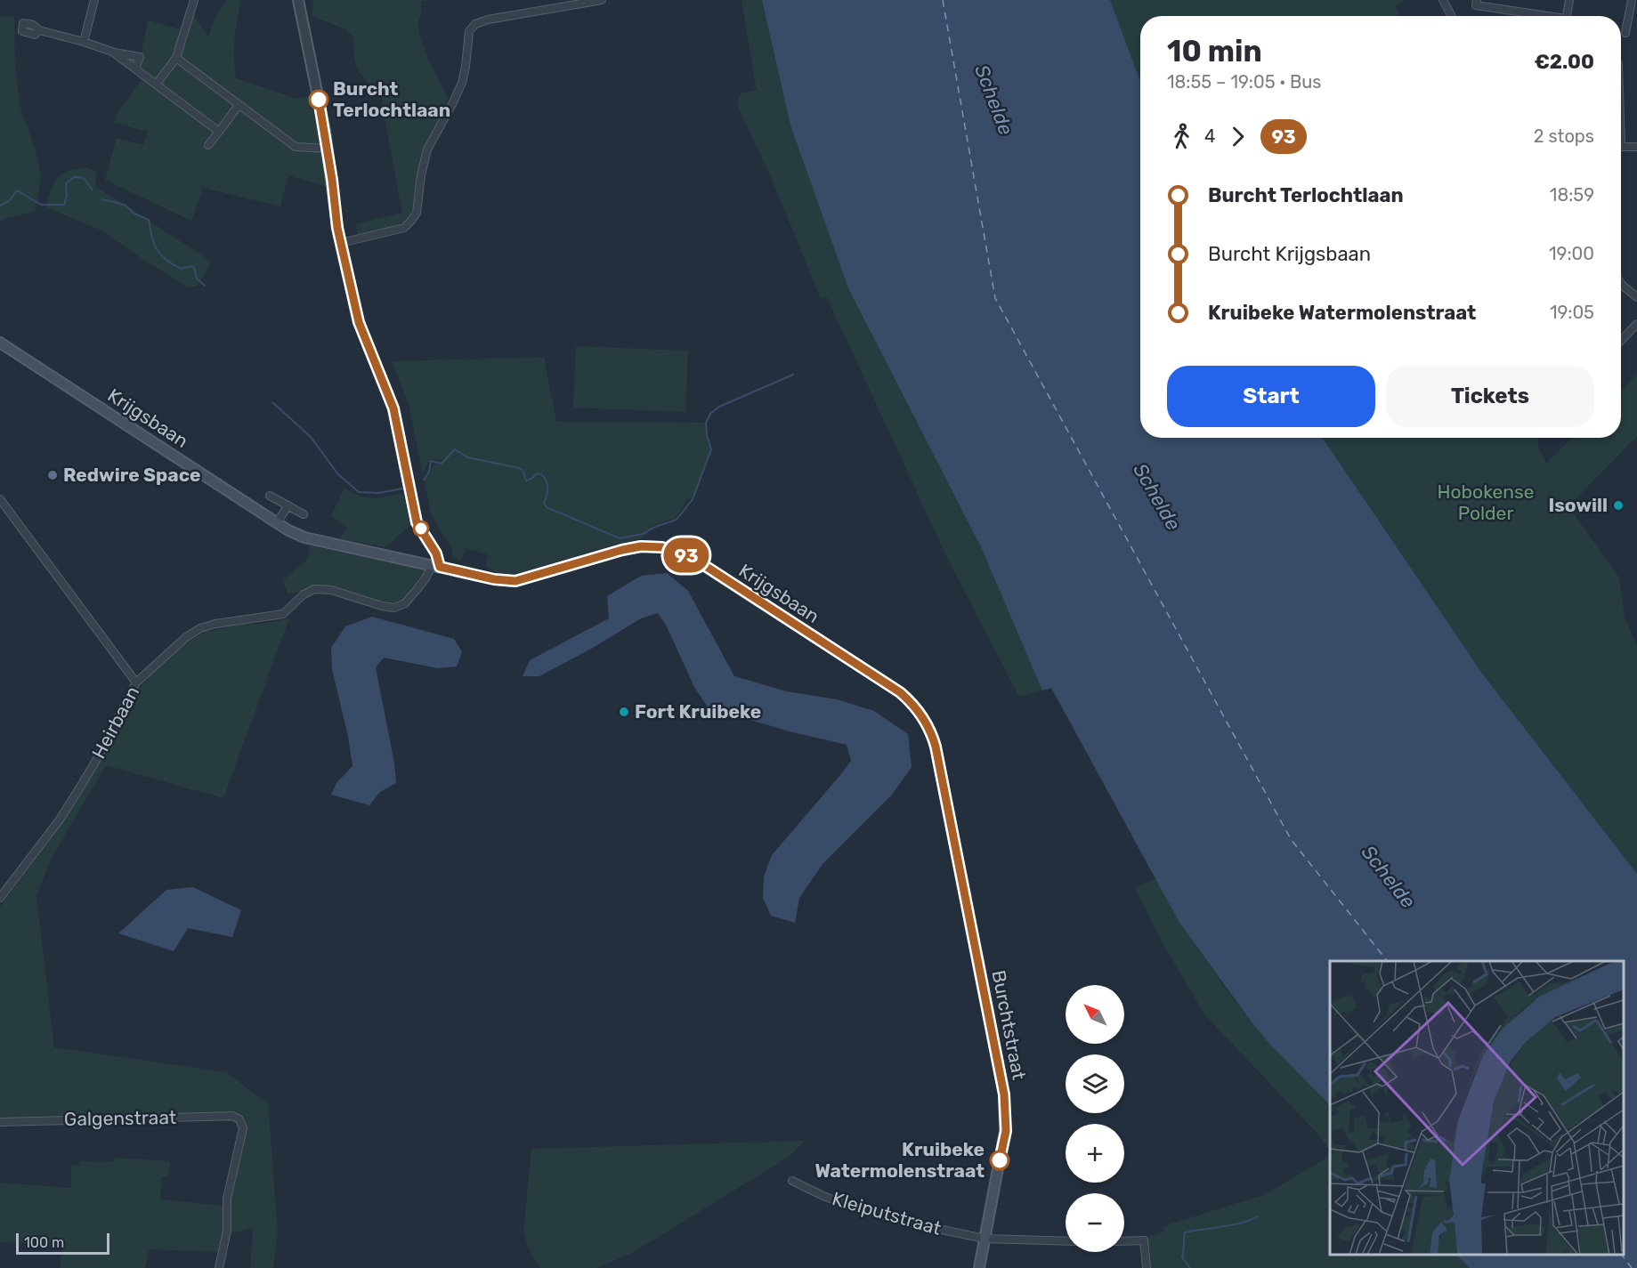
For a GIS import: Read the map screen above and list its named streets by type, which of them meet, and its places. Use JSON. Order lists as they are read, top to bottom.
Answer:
{
  "streets": {
    "main road": ["Krijgsbaan", "Burchtstraat"],
    "street": ["Heirbaan", "Galgenstraat", "Kleiputstraat"]
  },
  "crossings": [
    ["Krijgsbaan", "Heirbaan"],
    ["Krijgsbaan", "Burchtstraat"],
    ["Burchtstraat", "Kleiputstraat"]
  ],
  "water": ["Schelde"],
  "parks": ["Hobokense Polder"],
  "places": [
    "Burcht Terlochtlaan",
    "Redwire Space",
    "Isowill",
    "Fort Kruibeke",
    "Kruibeke Watermolenstraat"
  ],
  "lines": ["bus line 93"],
  "scale_bar": "100 m",
  "north": "top left",
  "page": {
    "on_map": "93",
    "heading": ["10 min", "18:55 – 19:05 · Bus", "€2.00"],
    "legs": ["4", "93", "2 stops"],
    "list": [
      {
        "name": "Burcht Terlochtlaan",
        "value": "18:59"
      },
      {
        "name": "Burcht Krijgsbaan",
        "value": "19:00"
      },
      {
        "name": "Kruibeke Watermolenstraat",
        "value": "19:05"
      }
    ],
    "buttons": ["Start", "Tickets"],
    "map_buttons": ["+", "−"],
    "scale": "100 m"
  }
}
